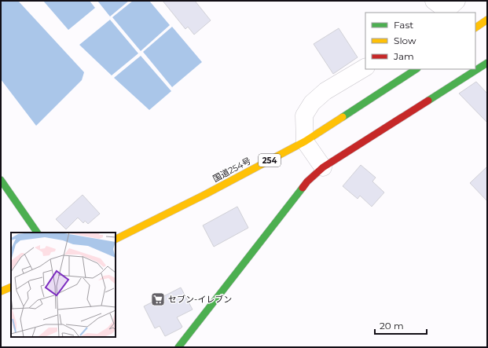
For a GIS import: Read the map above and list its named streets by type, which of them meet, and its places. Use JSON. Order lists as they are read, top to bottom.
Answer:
{
  "streets": {
    "main road": ["254", "国道254号"]
  },
  "places": {
    "supermarket": ["セブン-イレブン"]
  },
  "legend": ["Fast", "Slow", "Jam"],
  "scale_bar": "20 m"
}
